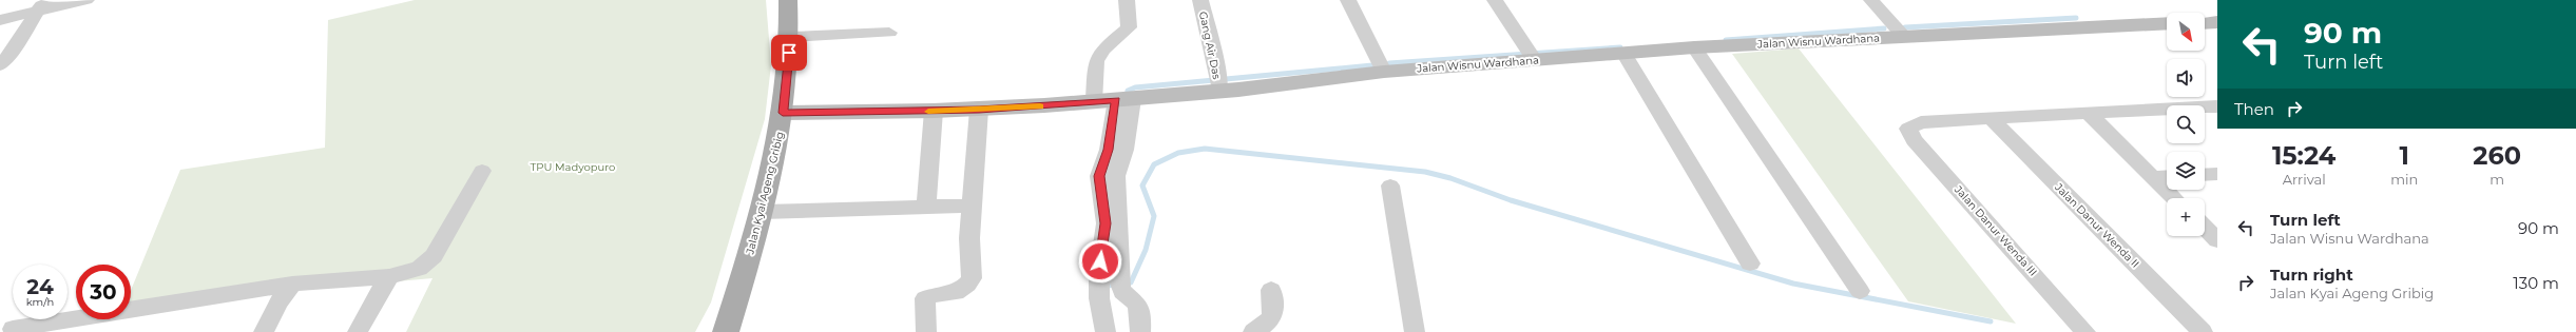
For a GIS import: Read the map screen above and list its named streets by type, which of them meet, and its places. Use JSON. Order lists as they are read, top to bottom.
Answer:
{
  "streets": {
    "main road": ["Jalan Kyai Ageng Gribig"],
    "street": [
      "Jalan Wisnu Wardhana",
      "Gang Air Das",
      "Jalan Danur Wenda II",
      "Jalan Danur Wenda III"
    ]
  },
  "crossings": [
    ["Jalan Wisnu Wardhana", "Gang Air Das"],
    ["Jalan Wisnu Wardhana", "Jalan Kyai Ageng Gribig"],
    ["Jalan Danur Wenda II", "Jalan Danur Wenda III"]
  ],
  "parks": ["TPU Madyopuro"],
  "north": "bottom right",
  "page": {
    "turn": ["90 m", "Turn left"],
    "map_buttons": "+",
    "then": "Then",
    "eta": [
      "15:24",
      "Arrival",
      "1",
      "min",
      "260",
      "m"
    ],
    "list": [
      {
        "name": "Turn left",
        "note": "Jalan Wisnu Wardhana",
        "value": "90 m"
      },
      {
        "name": "Turn right",
        "note": "Jalan Kyai Ageng Gribig",
        "value": "130 m"
      }
    ],
    "speed": "24 km/h",
    "limit": "30"
  }
}
